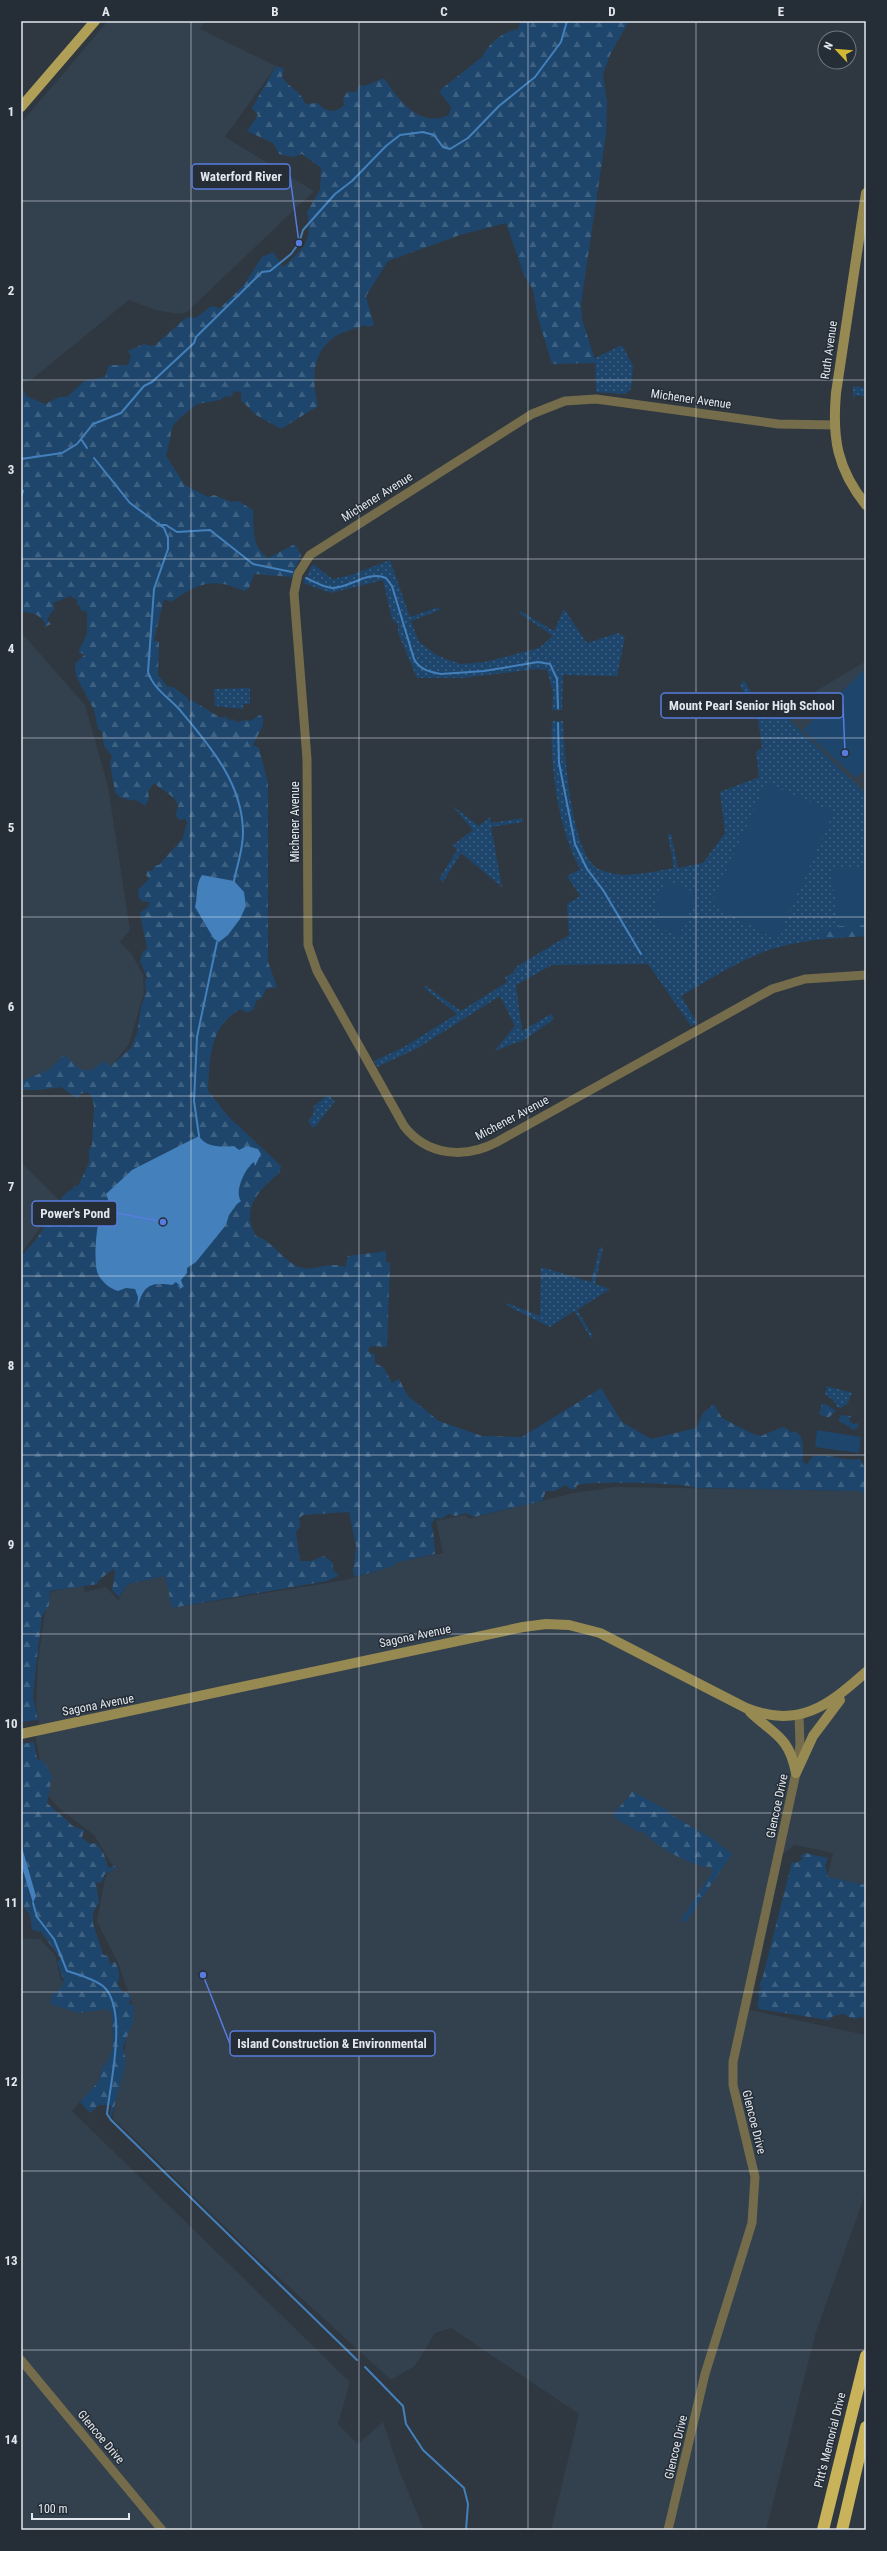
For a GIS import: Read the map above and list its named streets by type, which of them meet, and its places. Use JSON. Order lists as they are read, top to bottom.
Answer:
{
  "streets": {
    "highway": ["Pitt's Memorial Drive"],
    "main road": ["Ruth Avenue", "Sagona Avenue"],
    "street": ["Michener Avenue", "Glencoe Drive"]
  },
  "crossings": [
    ["Ruth Avenue", "Michener Avenue"],
    ["Sagona Avenue", "Glencoe Drive"]
  ],
  "places": [
    "Waterford River",
    "Mount Pearl Senior High School",
    "Power's Pond",
    "Island Construction & Environmental"
  ],
  "scale_bar": "100 m",
  "north": "top left",
  "grid": {
    "columns": [
      "A",
      "B",
      "C",
      "D",
      "E"
    ],
    "rows": [
      "1",
      "2",
      "3",
      "4",
      "5",
      "6",
      "7",
      "8",
      "9",
      "10",
      "11",
      "12",
      "13",
      "14"
    ]
  }
}
